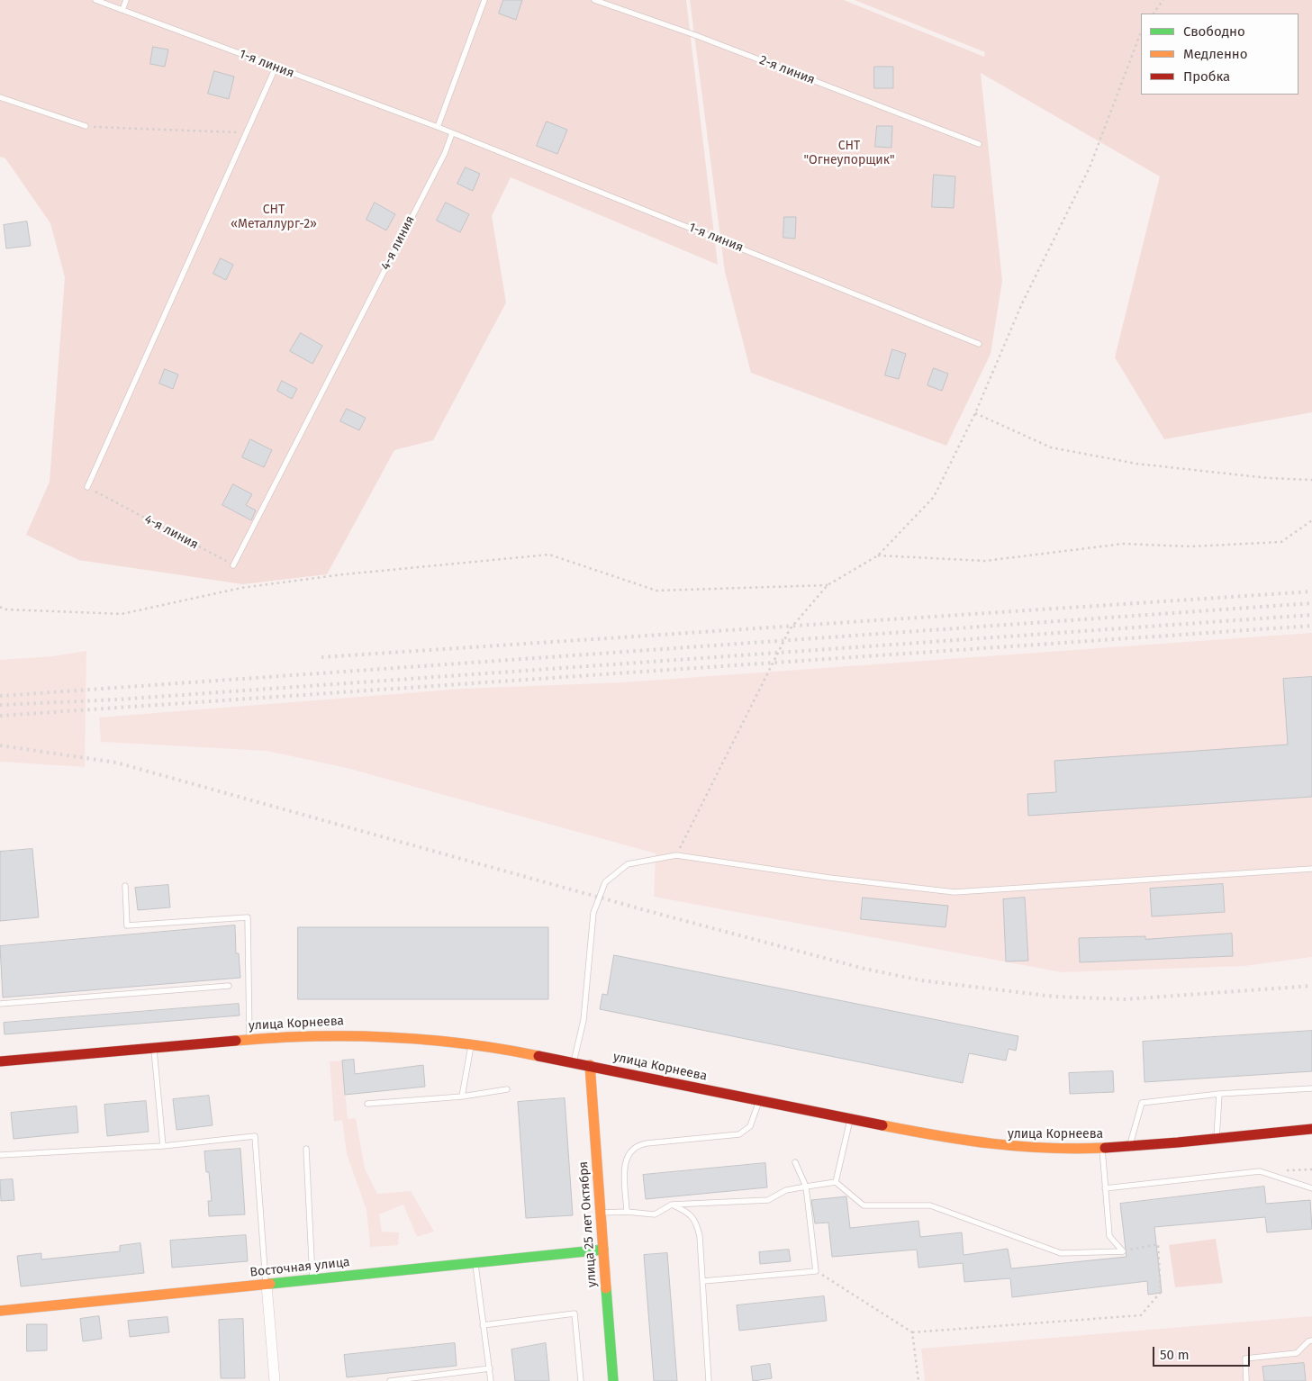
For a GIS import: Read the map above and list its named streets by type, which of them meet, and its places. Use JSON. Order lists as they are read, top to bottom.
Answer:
{
  "streets": {
    "street": ["улица Корнеева", "улица 25 лет Октября", "Восточная улица"],
    "lane": ["1-я линия", "2-я линия", "4-я линия"]
  },
  "crossings": [
    ["1-я линия", "4-я линия"],
    ["улица Корнеева", "улица 25 лет Октября"],
    ["улица 25 лет Октября", "Восточная улица"]
  ],
  "parks": ["СНТ \"Огнеупорщик\"", "СНТ «Металлург-2»"],
  "legend": ["Свободно", "Медленно", "Пробка"],
  "scale_bar": "50 m"
}
